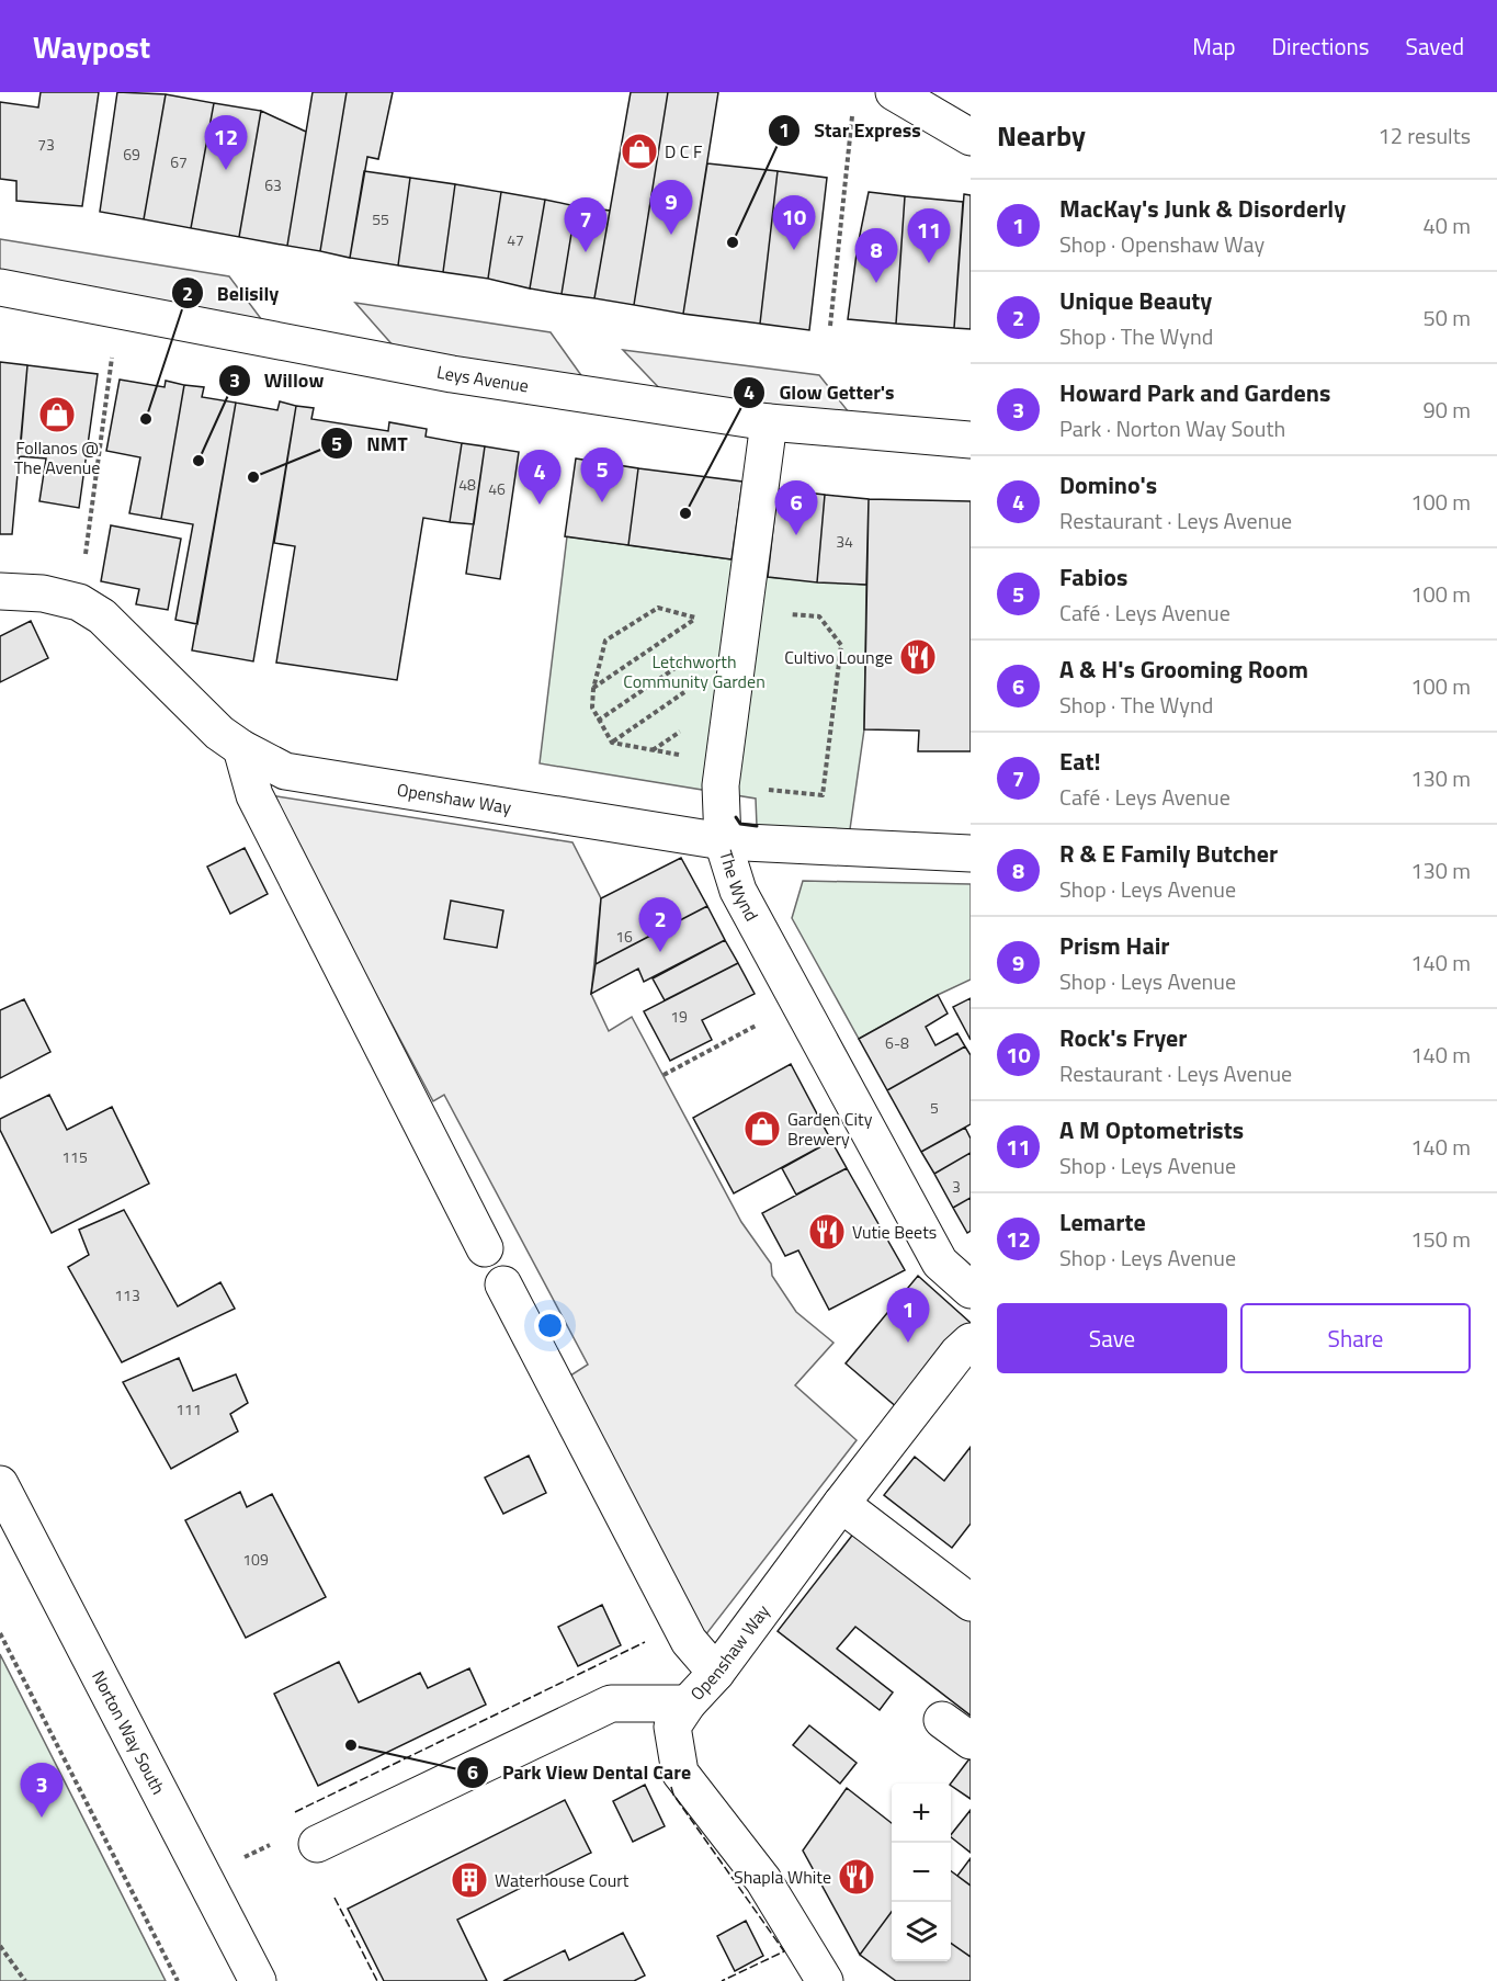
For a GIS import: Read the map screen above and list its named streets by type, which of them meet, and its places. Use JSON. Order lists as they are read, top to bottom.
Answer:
{
  "streets": {
    "street": [
      "Leys Avenue",
      "Openshaw Way",
      "The Wynd",
      "Norton Way South"
    ]
  },
  "crossings": [
    ["Leys Avenue", "The Wynd"],
    ["Openshaw Way", "The Wynd"]
  ],
  "parks": ["Letchworth Community Garden"],
  "places": {
    "shop": ["D C F", "Follanos @ The Avenue", "Garden City Brewery"],
    "other": [
      "Star Express",
      "Belisily",
      "Willow",
      "NMT",
      "Glow Getter's",
      "Park View Dental Care"
    ],
    "restaurant": ["Cultivo Lounge", "Vutie Beets", "Shapla White"],
    "building": ["Waterhouse Court"]
  },
  "house_numbers": [
    "73",
    "69",
    "67",
    "63",
    "55",
    "47",
    "48",
    "46",
    "34",
    "16",
    "19",
    "6-8",
    "5",
    "115",
    "3",
    "113",
    "111",
    "109"
  ],
  "page": {
    "header": "Waypost",
    "nav": ["Map", "Directions", "Saved"],
    "heading": ["Nearby", "12 results"],
    "pins": [
      "12",
      "9",
      "10",
      "7",
      "11",
      "8",
      "5",
      "4",
      "6",
      "2",
      "1",
      "3"
    ],
    "list": [
      {
        "mark": "1",
        "name": "MacKay's Junk & Disorderly",
        "note": "Shop · Openshaw Way",
        "value": "40 m"
      },
      {
        "mark": "2",
        "name": "Unique Beauty",
        "note": "Shop · The Wynd",
        "value": "50 m"
      },
      {
        "mark": "3",
        "name": "Howard Park and Gardens",
        "note": "Park · Norton Way South",
        "value": "90 m"
      },
      {
        "mark": "4",
        "name": "Domino's",
        "note": "Restaurant · Leys Avenue",
        "value": "100 m"
      },
      {
        "mark": "5",
        "name": "Fabios",
        "note": "Café · Leys Avenue",
        "value": "100 m"
      },
      {
        "mark": "6",
        "name": "A & H's Grooming Room",
        "note": "Shop · The Wynd",
        "value": "100 m"
      },
      {
        "mark": "7",
        "name": "Eat!",
        "note": "Café · Leys Avenue",
        "value": "130 m"
      },
      {
        "mark": "8",
        "name": "R & E Family Butcher",
        "note": "Shop · Leys Avenue",
        "value": "130 m"
      },
      {
        "mark": "9",
        "name": "Prism Hair",
        "note": "Shop · Leys Avenue",
        "value": "140 m"
      },
      {
        "mark": "10",
        "name": "Rock's Fryer",
        "note": "Restaurant · Leys Avenue",
        "value": "140 m"
      },
      {
        "mark": "11",
        "name": "A M Optometrists",
        "note": "Shop · Leys Avenue",
        "value": "140 m"
      },
      {
        "mark": "12",
        "name": "Lemarte",
        "note": "Shop · Leys Avenue",
        "value": "150 m"
      }
    ],
    "buttons": ["Save", "Share"],
    "map_buttons": ["+", "−"]
  }
}
